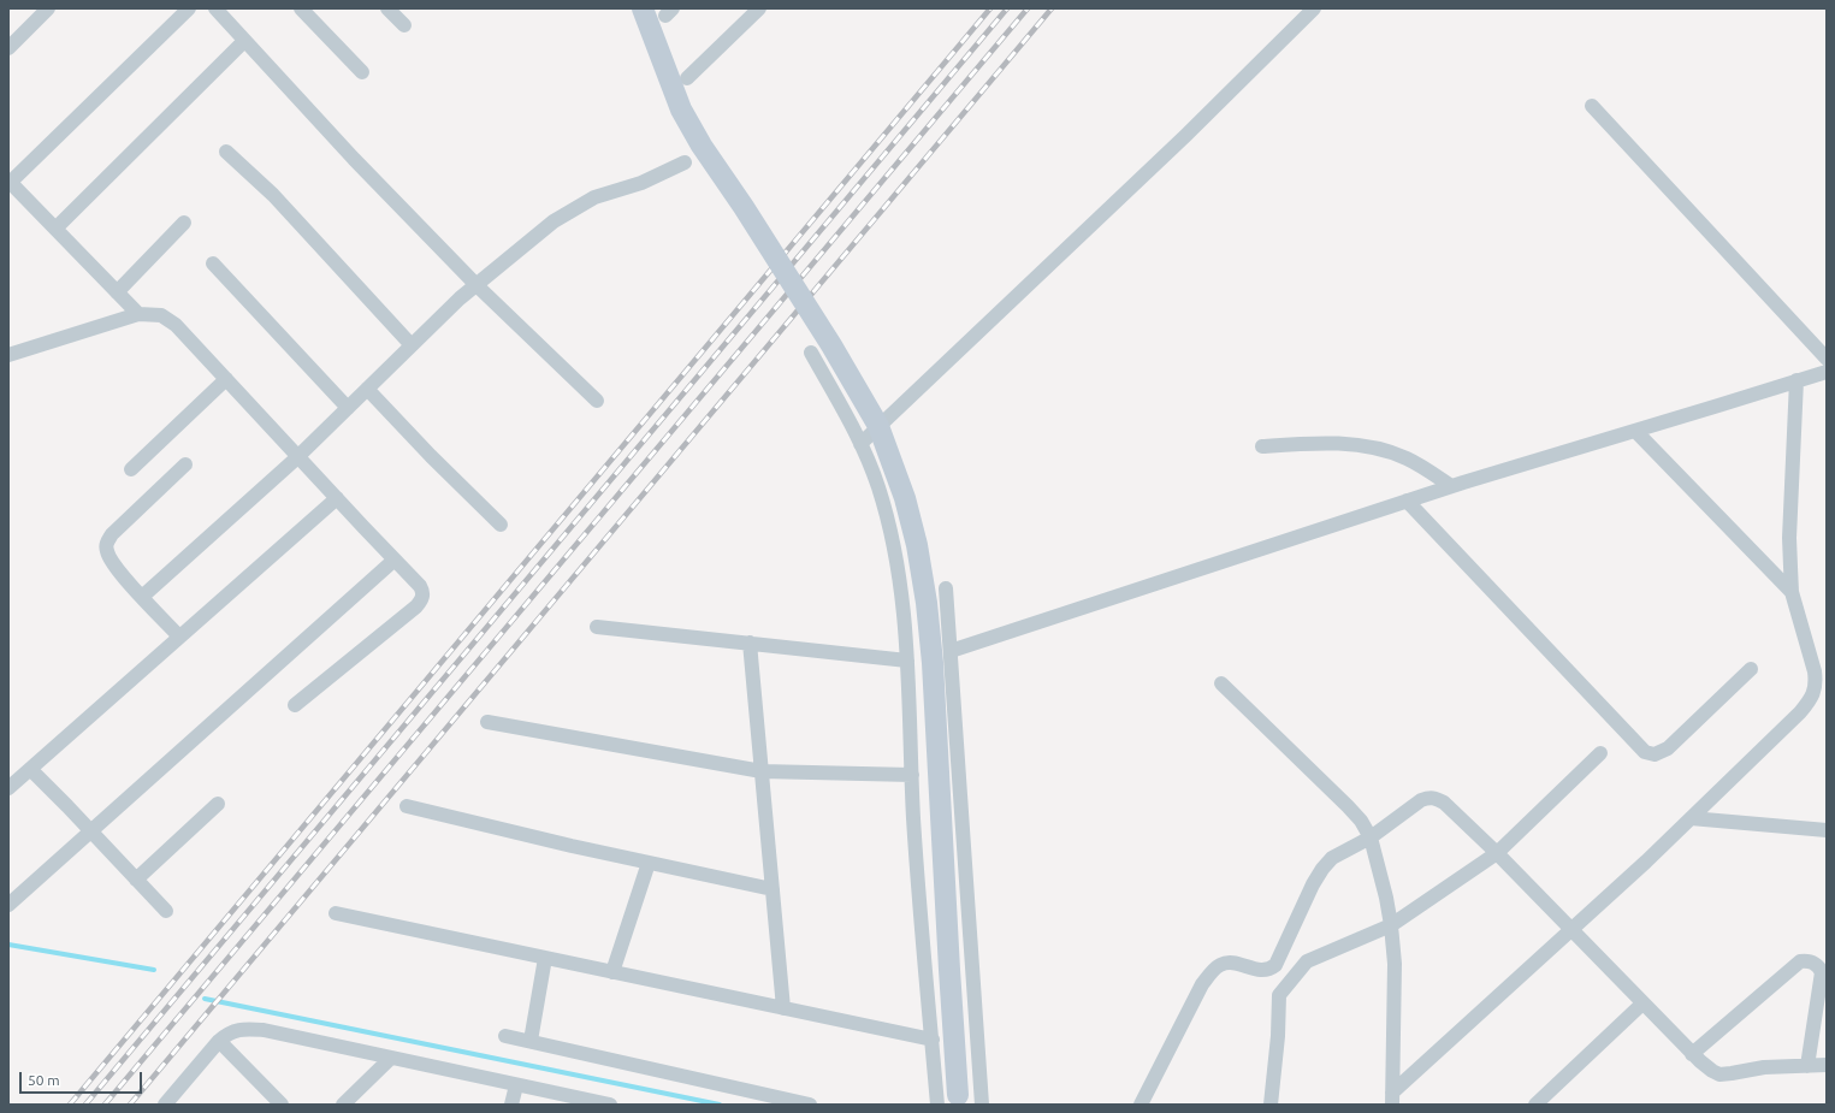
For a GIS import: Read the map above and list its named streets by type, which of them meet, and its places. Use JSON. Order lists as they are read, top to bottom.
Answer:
{
  "scale_bar": "50 m"
}
